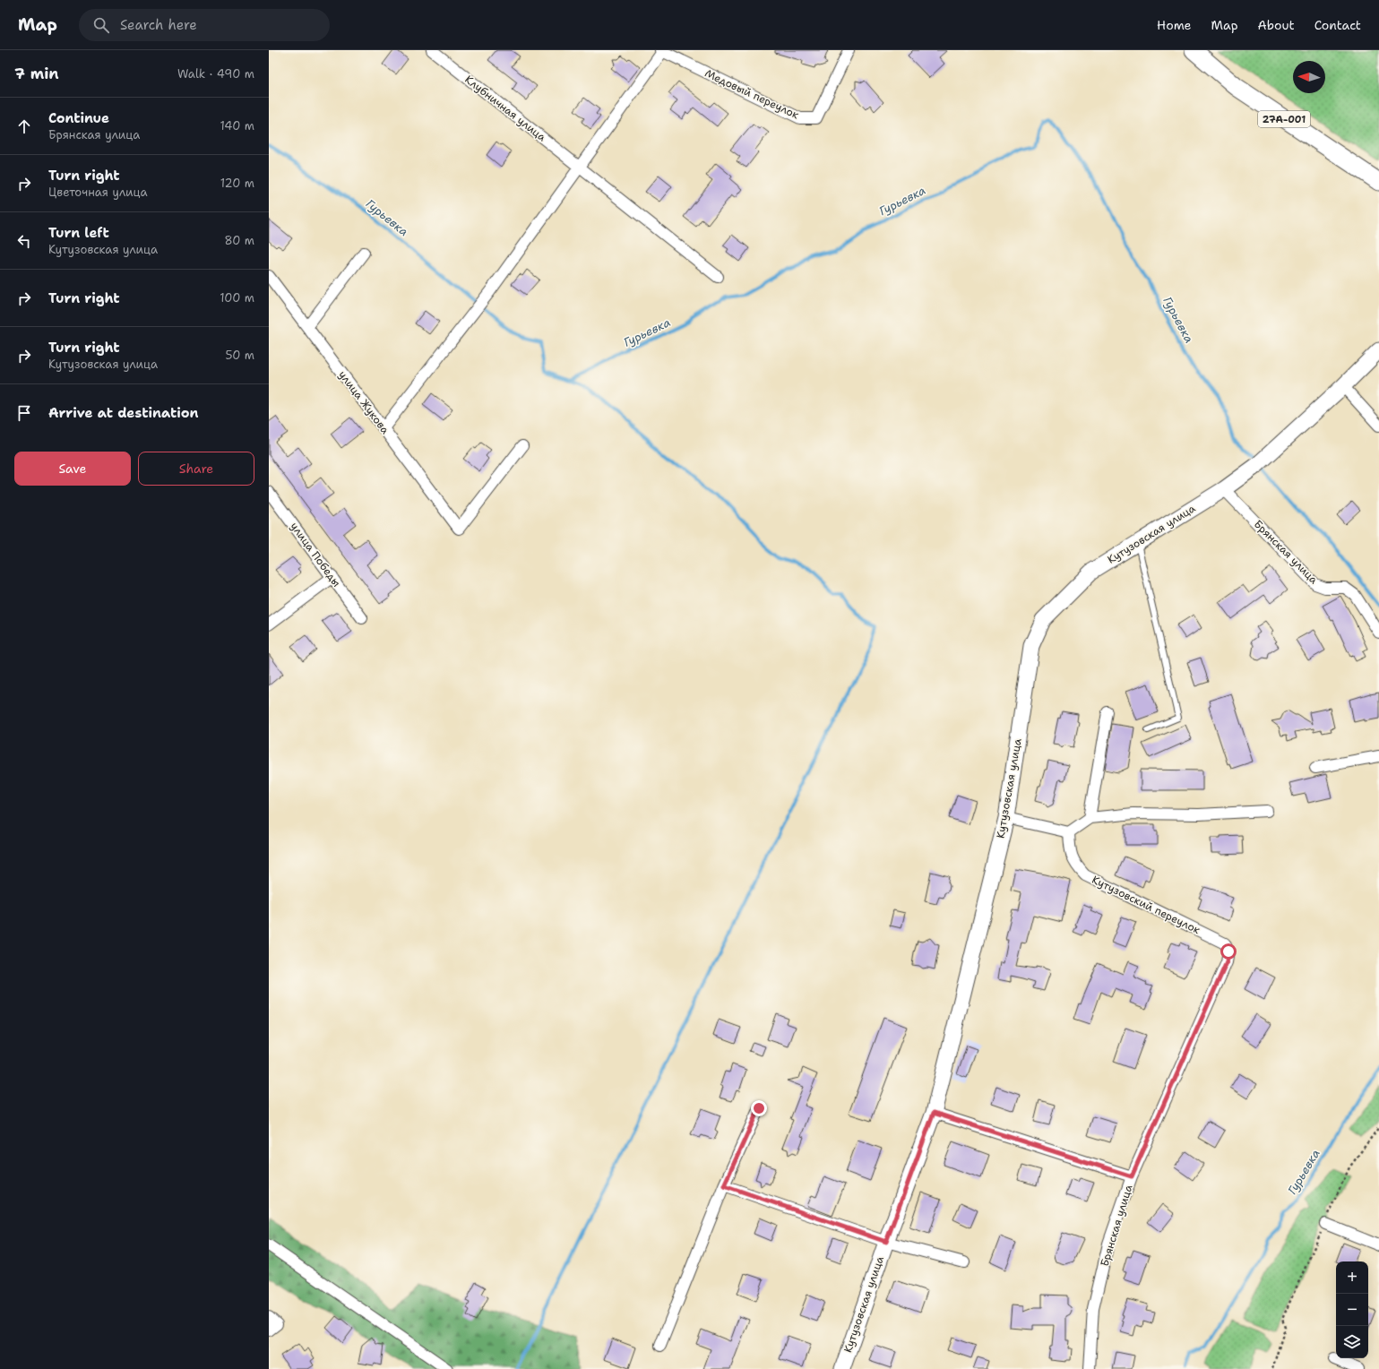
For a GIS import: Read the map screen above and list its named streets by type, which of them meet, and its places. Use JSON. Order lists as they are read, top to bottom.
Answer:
{
  "streets": {
    "main road": ["27А-001"],
    "street": [
      "Медовый переулок",
      "Клубничная улица",
      "улица Жукова",
      "Кутузовская улица",
      "Брянская улица",
      "улица Победы",
      "Кутузовский переулок"
    ]
  },
  "crossings": [
    ["Кутузовская улица", "Брянская улица"],
    ["Брянская улица", "Кутузовский переулок"]
  ],
  "water": ["Гурьевка"],
  "north": "left",
  "page": {
    "header": "Map",
    "search": "Search here",
    "nav": [
      "Home",
      "Map",
      "About",
      "Contact"
    ],
    "heading": ["7 min", "Walk · 490 m"],
    "list": [
      ["Continue", "Брянская улица", "140 m"],
      ["Turn right", "Цветочная улица", "120 m"],
      ["Turn left", "Кутузовская улица", "80 m"],
      ["Turn right", "100 m"],
      ["Turn right", "Кутузовская улица", "50 m"],
      "Arrive at destination"
    ],
    "buttons": ["Save", "Share"],
    "map_buttons": ["+", "−"]
  }
}
